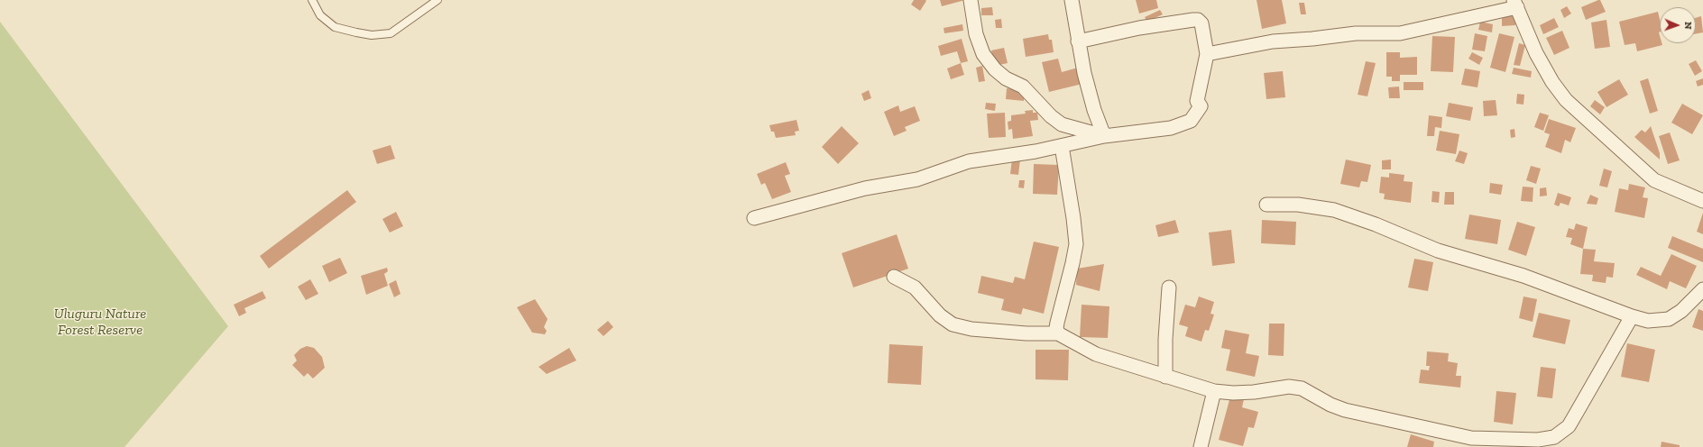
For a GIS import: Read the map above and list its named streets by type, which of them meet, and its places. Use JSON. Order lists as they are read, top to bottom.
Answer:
{
  "parks": ["Uluguru Nature Forest Reserve"],
  "north": "right"
}
